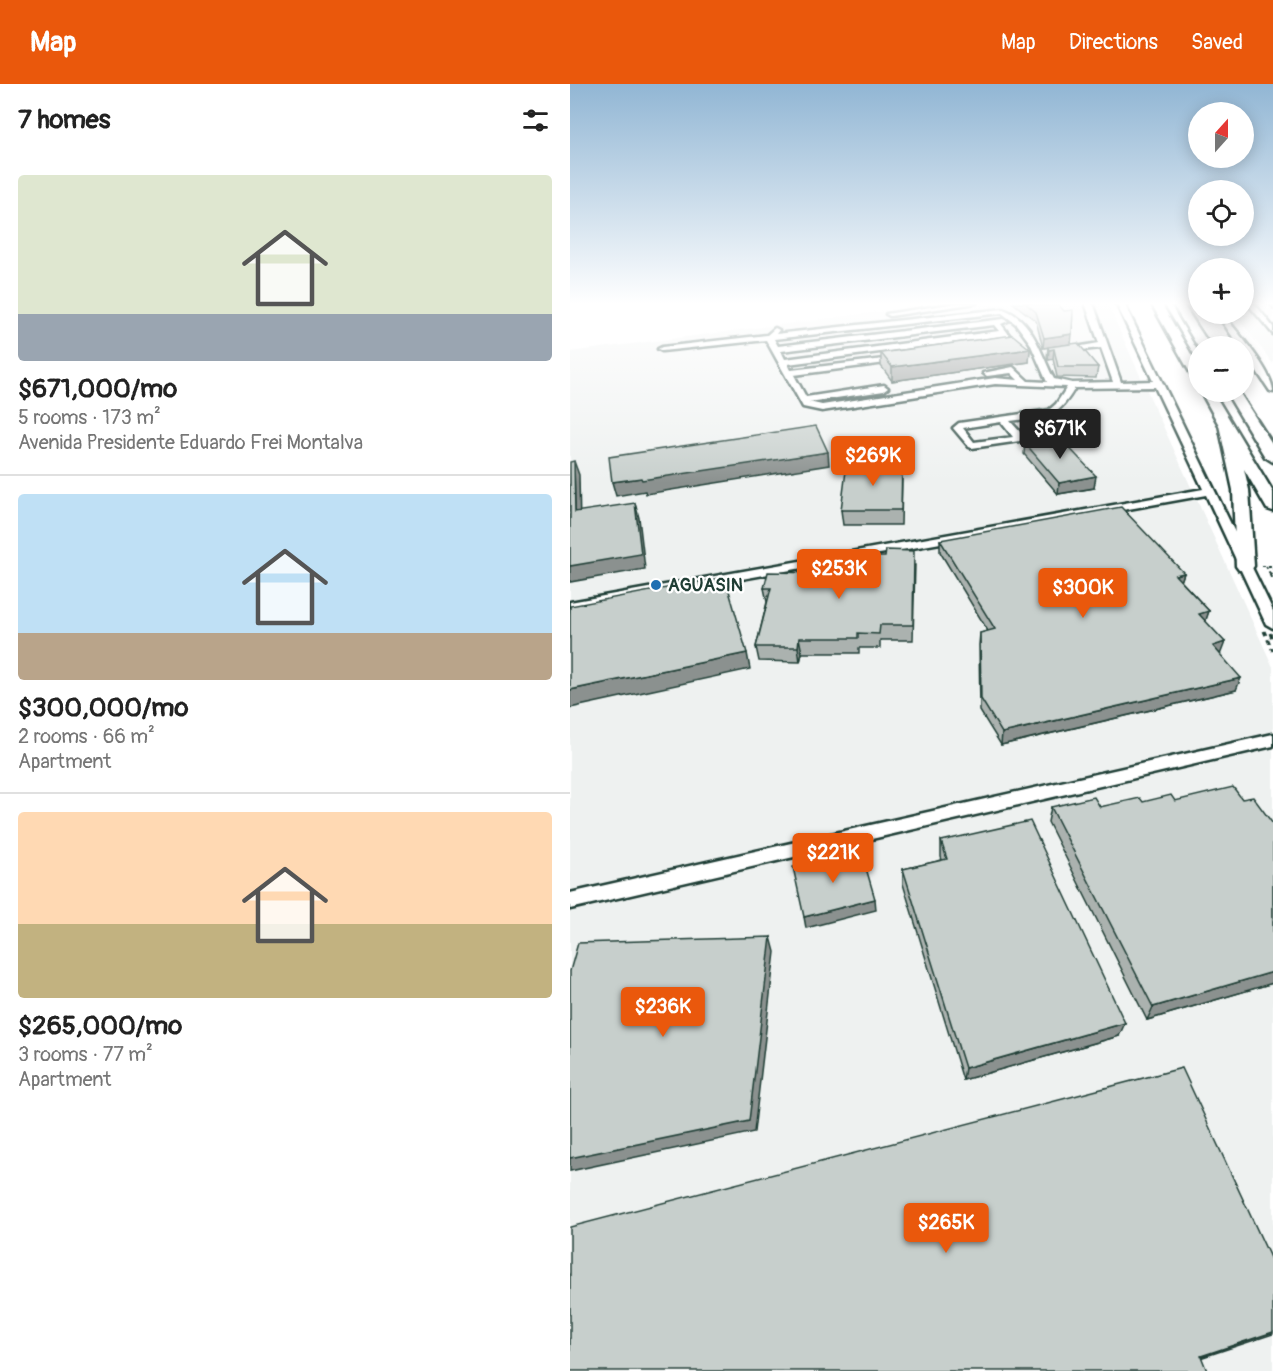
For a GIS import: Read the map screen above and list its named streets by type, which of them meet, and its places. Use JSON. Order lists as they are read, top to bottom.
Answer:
{
  "places": ["AGUASIN"],
  "north": "top",
  "page": {
    "header": "Map",
    "nav": ["Map", "Directions", "Saved"],
    "heading": "7 homes",
    "map_buttons": ["+", "−"],
    "list": [
      {
        "name": "$671,000/mo",
        "note": "5 rooms · 173 m² · Avenida Presidente Eduardo Frei Montalva"
      },
      {
        "name": "$300,000/mo",
        "note": "2 rooms · 66 m² · Apartment"
      },
      {
        "name": "$265,000/mo",
        "note": "3 rooms · 77 m² · Apartment"
      }
    ],
    "price": [
      "$671K",
      "$269K",
      "$253K",
      "$300K",
      "$221K",
      "$236K",
      "$265K"
    ]
  }
}
